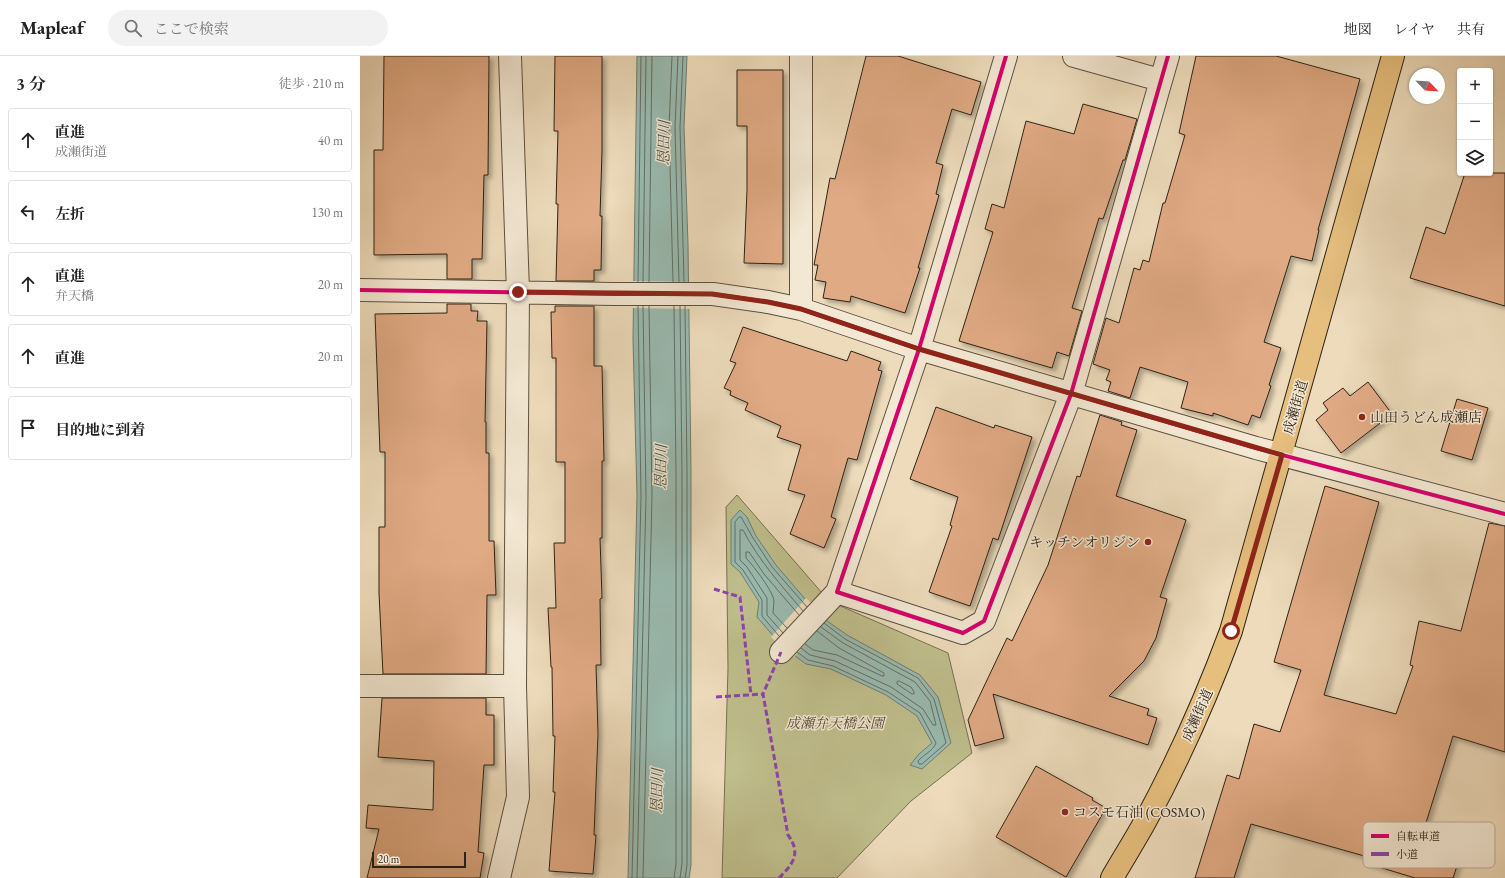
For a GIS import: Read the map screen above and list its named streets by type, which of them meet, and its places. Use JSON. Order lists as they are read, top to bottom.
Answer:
{
  "streets": {
    "main road": ["成瀬街道"]
  },
  "water": ["恩田川"],
  "parks": ["成瀬弁天橋公園"],
  "places": ["山田うどん成瀬店", "キッチンオリジン", "コスモ石油 (COSMO)"],
  "legend": ["自転車道", "小道"],
  "scale_bar": "20 m",
  "north": "bottom right",
  "page": {
    "header": "Mapleaf",
    "search": "ここで検索",
    "nav": ["地図", "レイヤ", "共有"],
    "heading": ["3 分", "徒歩 · 210 m"],
    "map_buttons": ["+", "−"],
    "list": [
      ["直進", "成瀬街道", "40 m"],
      ["左折", "130 m"],
      ["直進", "弁天橋", "20 m"],
      ["直進", "20 m"],
      "目的地に到着"
    ],
    "scale": "20 m"
  }
}
